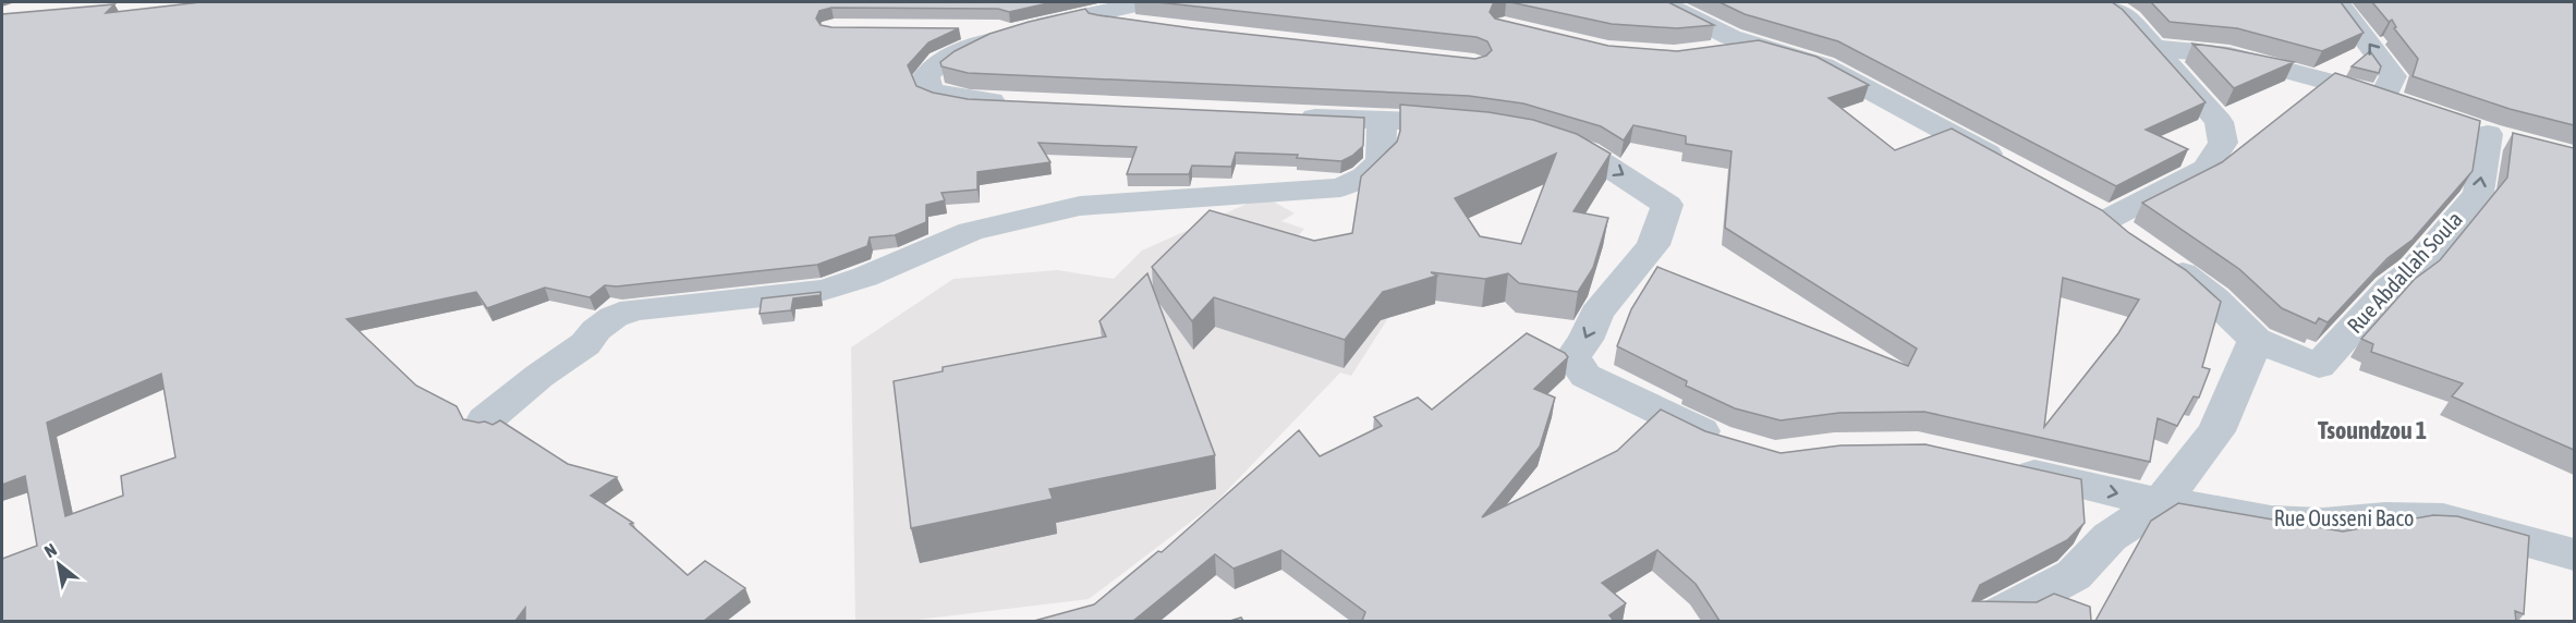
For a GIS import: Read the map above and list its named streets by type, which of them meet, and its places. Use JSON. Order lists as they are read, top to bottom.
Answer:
{
  "streets": {
    "street": ["Rue Abdallah Soula", "Rue Ousseni Baco"]
  },
  "one_way": ["Rue Abdallah Soula"],
  "districts": ["Tsoundzou 1"],
  "north": "top left"
}
